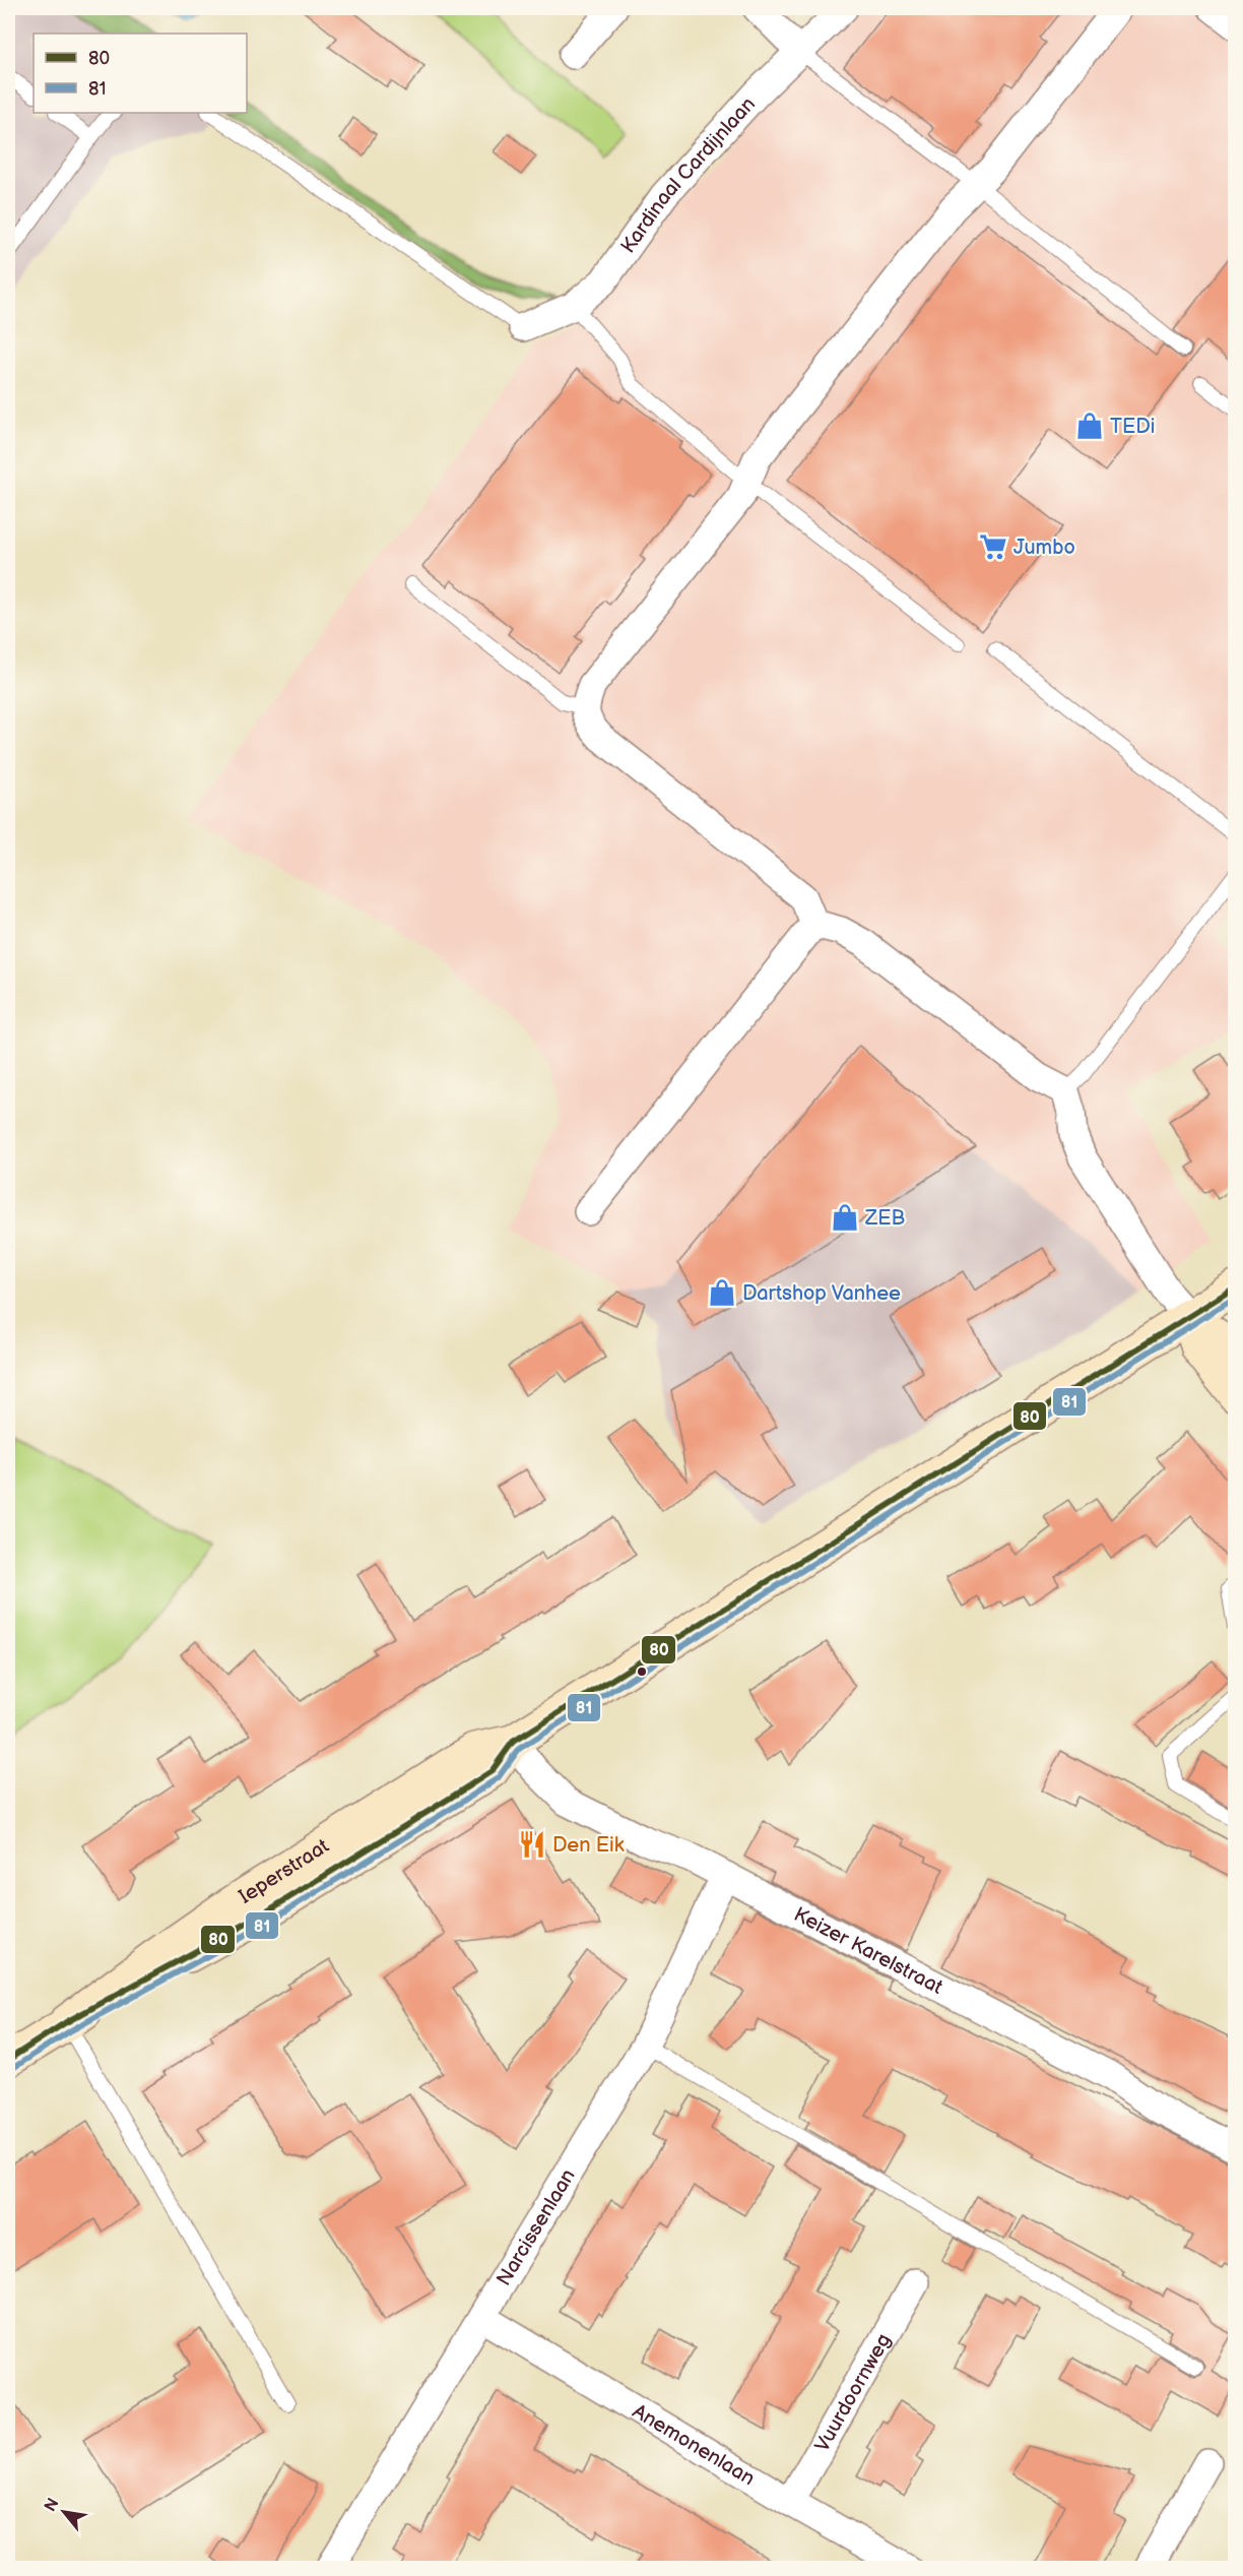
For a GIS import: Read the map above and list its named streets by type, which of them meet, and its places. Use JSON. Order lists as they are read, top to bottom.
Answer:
{
  "streets": {
    "street": [
      "Kardinaal Cardijnlaan",
      "Ieperstraat",
      "Keizer Karelstraat",
      "Narcissenlaan",
      "Vuurdoornweg",
      "Anemonenlaan"
    ]
  },
  "crossings": [
    ["Ieperstraat", "Keizer Karelstraat"],
    ["Keizer Karelstraat", "Narcissenlaan"],
    ["Narcissenlaan", "Anemonenlaan"],
    ["Vuurdoornweg", "Anemonenlaan"]
  ],
  "places": {
    "shop": ["TEDi", "ZEB", "Dartshop Vanhee"],
    "supermarket": ["Jumbo"],
    "restaurant": ["Den Eik"]
  },
  "lines": ["transit line 80", "transit line 81"],
  "legend": ["80", "81"],
  "north": "top left"
}
